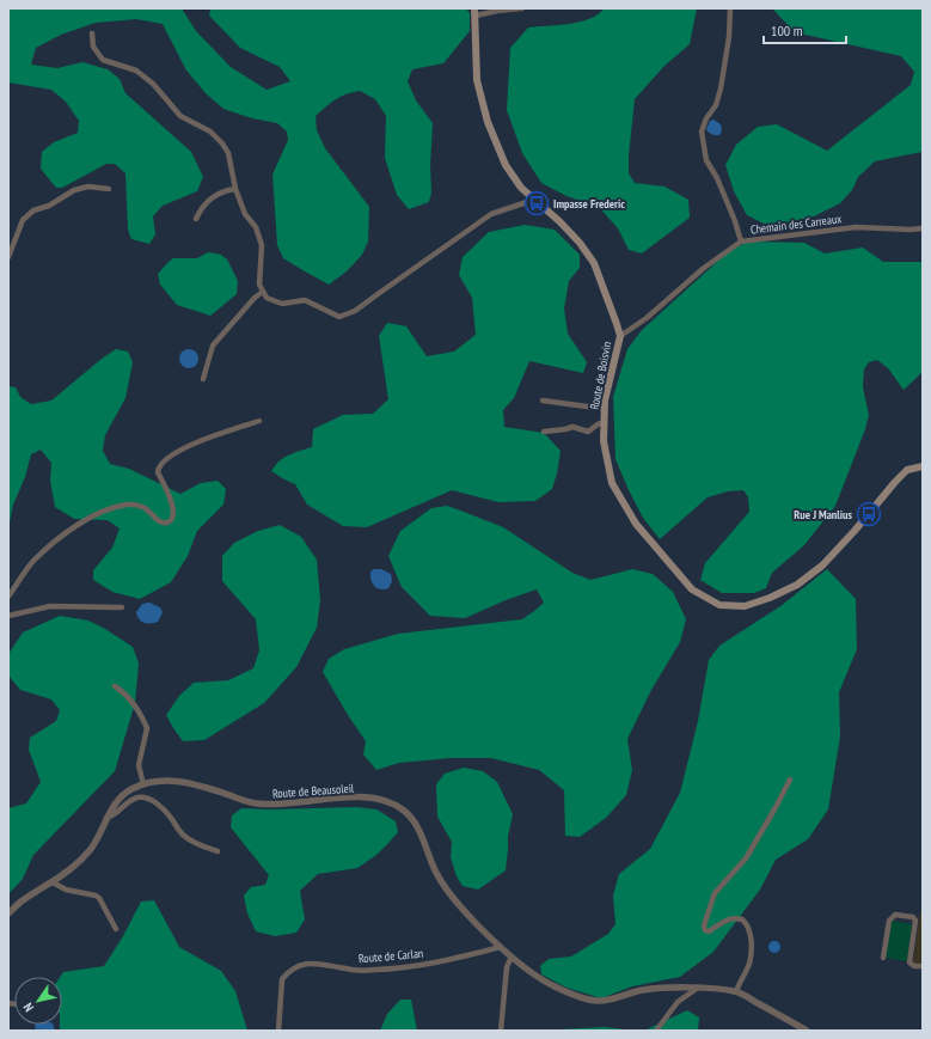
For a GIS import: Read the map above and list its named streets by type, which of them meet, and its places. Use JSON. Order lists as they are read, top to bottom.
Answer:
{
  "streets": {
    "main road": ["Route de Boisvin"],
    "street": ["Chemain des Carreaux", "Route de Beausoleil", "Route de Carlan"]
  },
  "crossings": [
    ["Chemain des Carreaux", "Route de Boisvin"],
    ["Route de Beausoleil", "Route de Carlan"]
  ],
  "places": {
    "bus stop": ["Impasse Frederic", "Rue J Manlius"]
  },
  "scale_bar": "100 m",
  "north": "bottom left"
}
